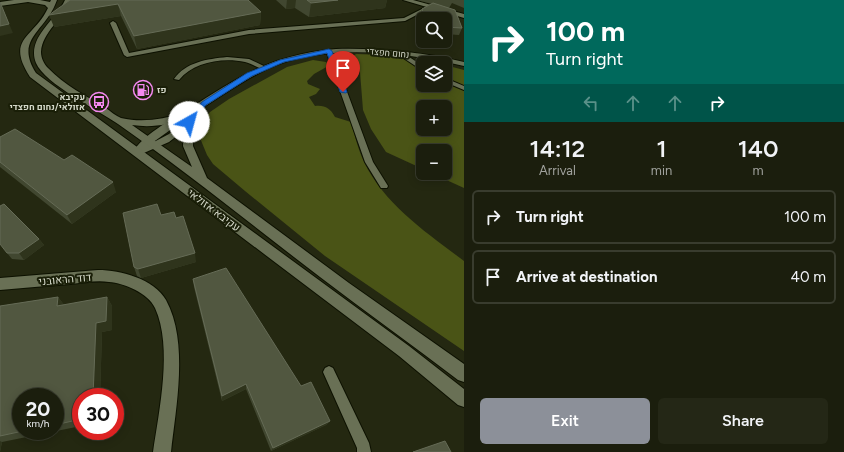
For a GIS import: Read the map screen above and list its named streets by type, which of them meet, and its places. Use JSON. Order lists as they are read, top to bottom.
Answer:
{
  "streets": {
    "street": ["נחום חפצדי", "עקיבא אזולאי", "דוד הראובני"]
  },
  "crossings": [
    ["נחום חפצדי", "עקיבא אזולאי"]
  ],
  "places": {
    "fuel station": ["פז"],
    "bus stop": ["עקיבא אזולאי/נחום חפצדי"]
  },
  "page": {
    "turn": ["100 m", "Turn right"],
    "map_buttons": ["+", "−"],
    "eta": [
      "14:12",
      "Arrival",
      "1",
      "min",
      "140",
      "m"
    ],
    "list": [
      {
        "name": "Turn right",
        "value": "100 m"
      },
      {
        "name": "Arrive at destination",
        "value": "40 m"
      }
    ],
    "speed": "20 km/h",
    "limit": "30",
    "buttons": ["Exit", "Share"]
  }
}
